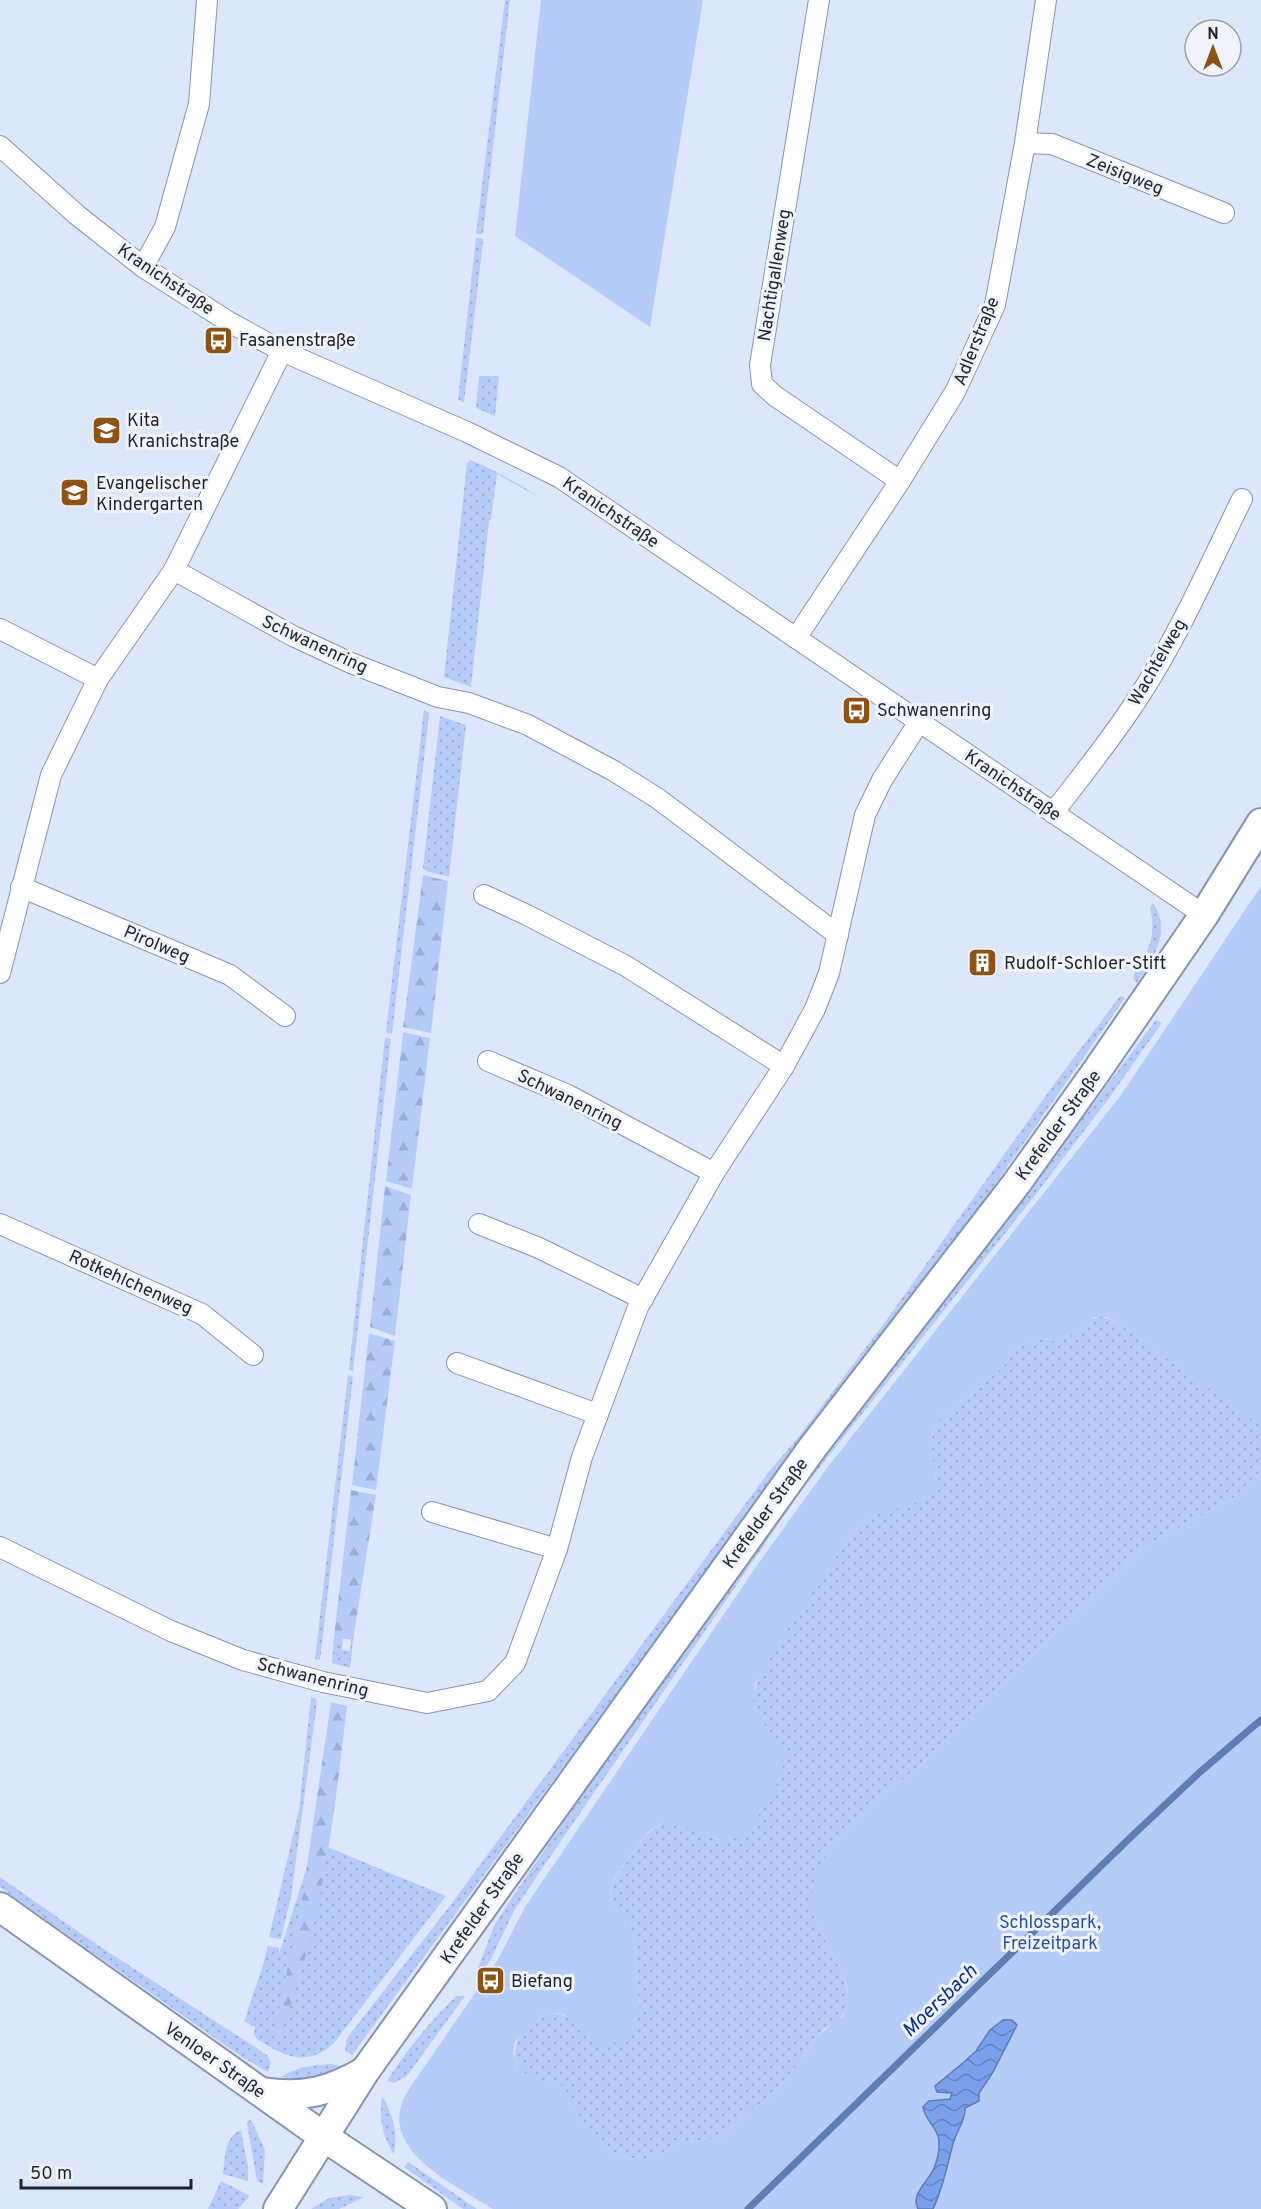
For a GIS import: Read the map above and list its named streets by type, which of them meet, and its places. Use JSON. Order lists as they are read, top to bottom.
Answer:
{
  "streets": {
    "main road": ["Krefelder Straße", "Venloer Straße"],
    "street": [
      "Zeisigweg",
      "Nachtigallenweg",
      "Kranichstraße",
      "Adlerstraße",
      "Schwanenring",
      "Wachtelweg",
      "Pirolweg",
      "Rotkehlchenweg"
    ]
  },
  "crossings": [
    ["Zeisigweg", "Adlerstraße"],
    ["Nachtigallenweg", "Adlerstraße"],
    ["Kranichstraße", "Adlerstraße"],
    ["Kranichstraße", "Schwanenring"],
    ["Kranichstraße", "Wachtelweg"],
    ["Kranichstraße", "Krefelder Straße"],
    ["Krefelder Straße", "Venloer Straße"]
  ],
  "water": ["Moersbach"],
  "parks": ["Schlosspark, Freizeitpark"],
  "places": {
    "bus stop": ["Fasanenstraße", "Schwanenring", "Biefang"],
    "school or university": ["Kita Kranichstraße", "Evangelischer Kindergarten"],
    "building": ["Rudolf-Schloer-Stift"]
  },
  "scale_bar": "50 m",
  "north": "top"
}
